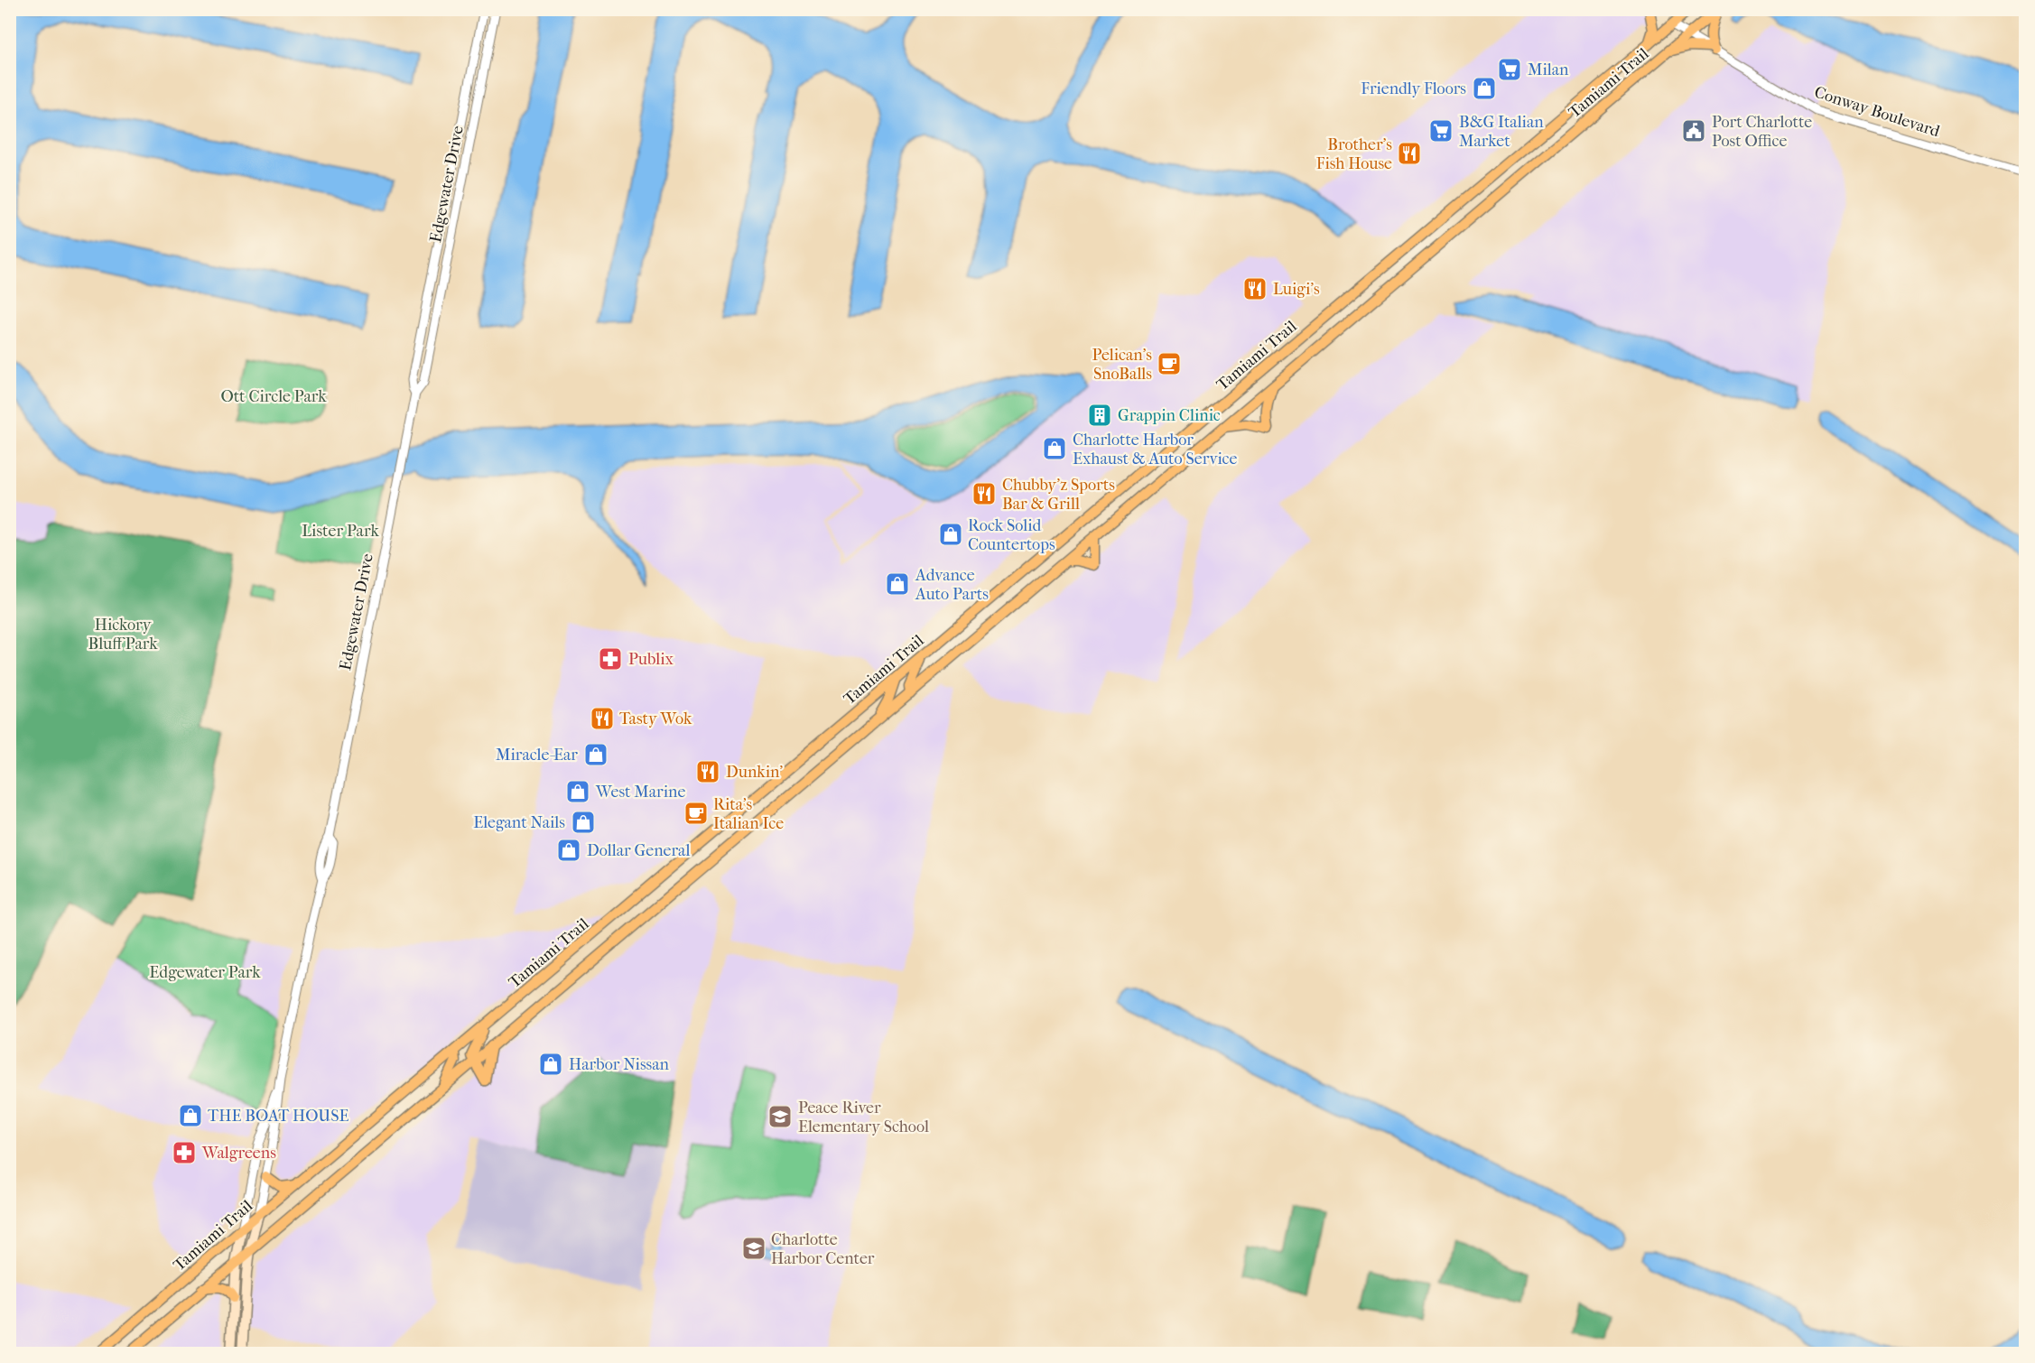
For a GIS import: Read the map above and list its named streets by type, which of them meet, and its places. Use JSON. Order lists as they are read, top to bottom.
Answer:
{
  "streets": {
    "main road": ["Tamiami Trail"],
    "street": ["Conway Boulevard", "Edgewater Drive"]
  },
  "crossings": [
    ["Tamiami Trail", "Conway Boulevard"],
    ["Tamiami Trail", "Edgewater Drive"]
  ],
  "parks": [
    "Ott Circle Park",
    "Lister Park",
    "Hickory Bluff Park",
    "Edgewater Park"
  ],
  "places": {
    "supermarket": ["Milan", "B&G Italian Market"],
    "shop": [
      "Friendly Floors",
      "Charlotte Harbor Exhaust & Auto Service",
      "Rock Solid Countertops",
      "Advance Auto Parts",
      "Miracle-Ear",
      "West Marine",
      "Elegant Nails",
      "Dollar General",
      "Harbor Nissan",
      "THE BOAT HOUSE"
    ],
    "public building": ["Port Charlotte Post Office"],
    "restaurant": [
      "Brother's Fish House",
      "Luigi's",
      "Chubby'z Sports Bar & Grill",
      "Tasty Wok",
      "Dunkin'"
    ],
    "cafe": ["Pelican's SnoBalls", "Rita's Italian Ice"],
    "building": ["Grappin Clinic"],
    "pharmacy": ["Publix", "Walgreens"],
    "school or university": ["Peace River Elementary School", "Charlotte Harbor Center"]
  }
}
